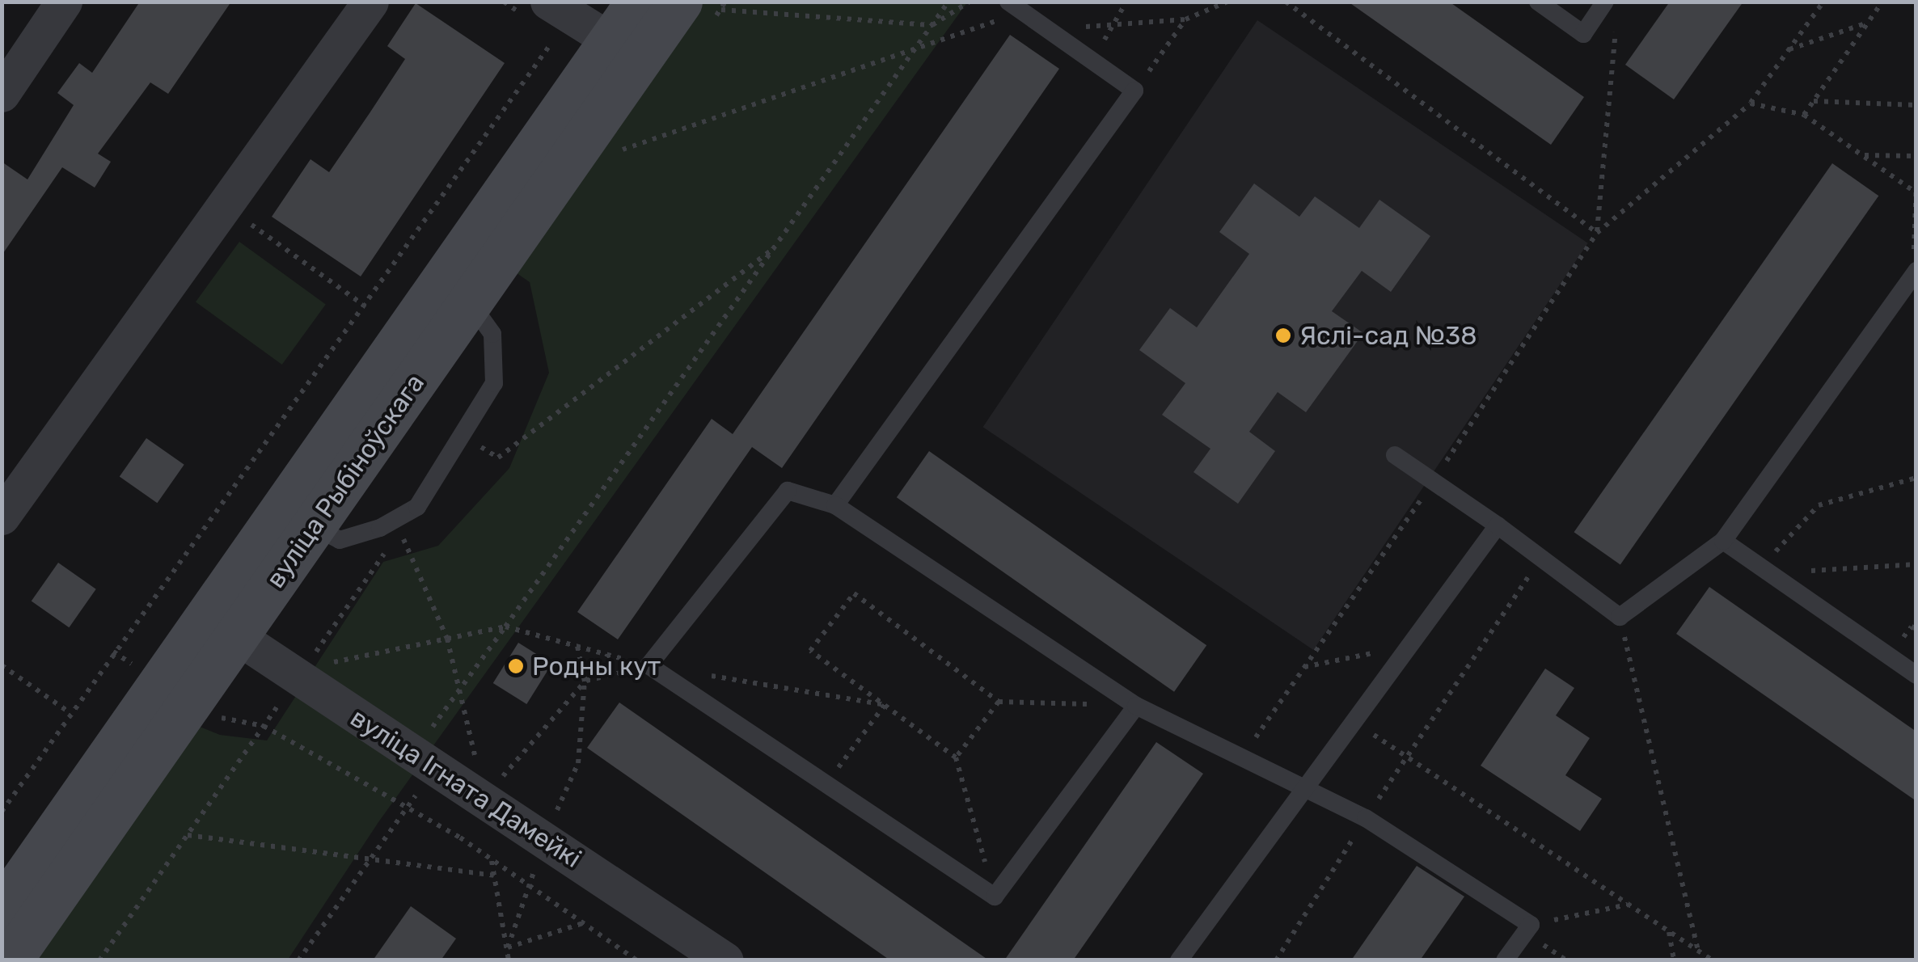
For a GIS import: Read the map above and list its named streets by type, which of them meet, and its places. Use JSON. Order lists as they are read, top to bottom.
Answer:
{
  "streets": {
    "main road": ["вуліца Рыбіноўскага"],
    "street": ["вуліца Ігната Дамейкі"]
  },
  "crossings": [
    ["вуліца Рыбіноўскага", "вуліца Ігната Дамейкі"]
  ],
  "places": ["Яслі-сад №38", "Родны кут"]
}
